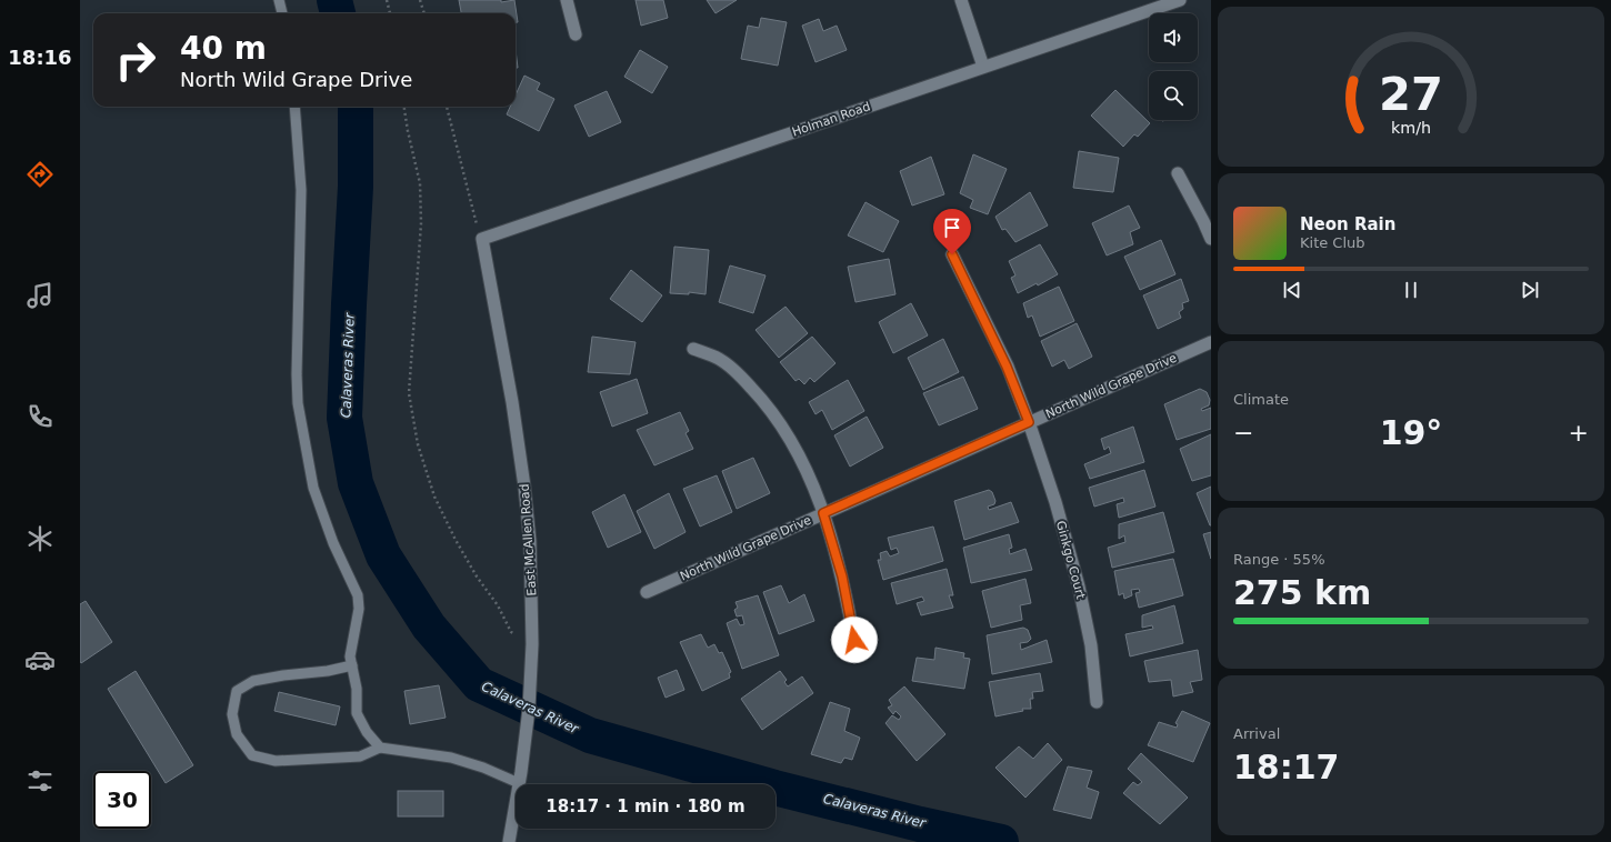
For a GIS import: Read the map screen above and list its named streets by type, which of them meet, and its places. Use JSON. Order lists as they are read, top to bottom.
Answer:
{
  "streets": {
    "street": [
      "Holman Road",
      "North Wild Grape Drive",
      "East McAllen Road",
      "Ginkgo Court"
    ]
  },
  "crossings": [
    ["Holman Road", "East McAllen Road"],
    ["North Wild Grape Drive", "Ginkgo Court"]
  ],
  "water": ["Calaveras River"],
  "page": {
    "tabs": "18:16",
    "turn": ["40 m", "North Wild Grape Drive"],
    "song": ["Neon Rain", "Kite Club"],
    "tile": [
      "Climate",
      ["Range · 55%", "275 km"],
      ["Arrival", "18:17"]
    ],
    "heat": ["−", "19°", "+"],
    "limit": "30",
    "trip": "18:17 · 1 min · 180 m",
    "gauge": ["27", "km/h"]
  }
}
